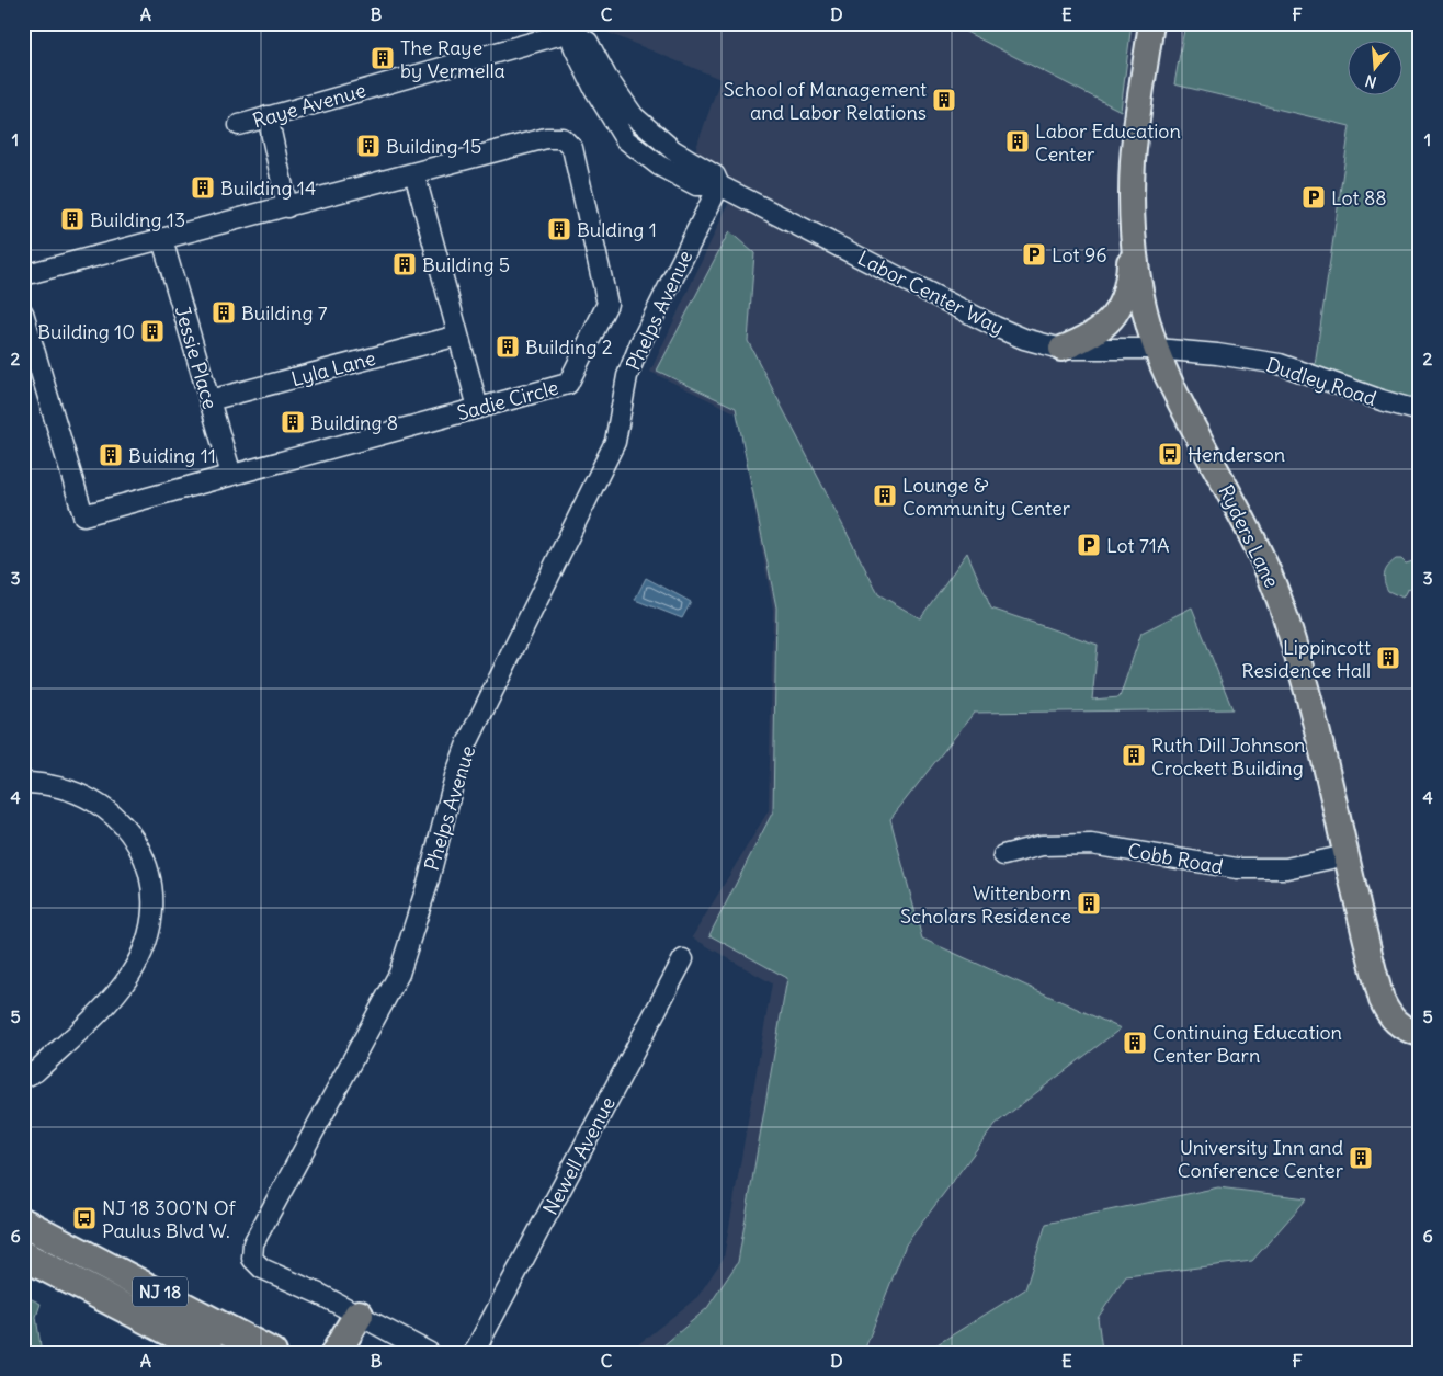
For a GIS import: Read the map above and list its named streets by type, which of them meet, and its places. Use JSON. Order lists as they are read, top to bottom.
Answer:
{
  "streets": {
    "highway": ["NJ 18"],
    "main road": ["Ryders Lane"],
    "street": [
      "Raye Avenue",
      "Labor Center Way",
      "Phelps Avenue",
      "Jessie Place",
      "Lyla Lane",
      "Dudley Road",
      "Sadie Circle",
      "Cobb Road",
      "Newell Avenue"
    ]
  },
  "crossings": [
    ["Labor Center Way", "Phelps Avenue"],
    ["Labor Center Way", "Dudley Road"],
    ["Labor Center Way", "Ryders Lane"],
    ["Jessie Place", "Lyla Lane"],
    ["Jessie Place", "Sadie Circle"],
    ["Dudley Road", "Ryders Lane"],
    ["Ryders Lane", "Cobb Road"]
  ],
  "places": {
    "building": [
      "The Raye by Vermella",
      "School of Management and Labor Relations",
      "Labor Education Center",
      "Building 15",
      "Building 14",
      "Building 13",
      "Bulding 1",
      "Building 5",
      "Building 7",
      "Building 10",
      "Building 2",
      "Building 8",
      "Buiding 11",
      "Lounge & Community Center",
      "Lippincott Residence Hall",
      "Ruth Dill Johnson Crockett Building",
      "Wittenborn Scholars Residence",
      "Continuing Education Center Barn",
      "University Inn and Conference Center"
    ],
    "parking": ["Lot 88", "Lot 96", "Lot 71A"],
    "bus stop": ["Henderson", "NJ 18 300'N Of Paulus Blvd W."]
  },
  "north": "bottom",
  "grid": {
    "columns": [
      "A",
      "B",
      "C",
      "D",
      "E",
      "F"
    ],
    "rows": [
      "1",
      "2",
      "3",
      "4",
      "5",
      "6"
    ]
  }
}
